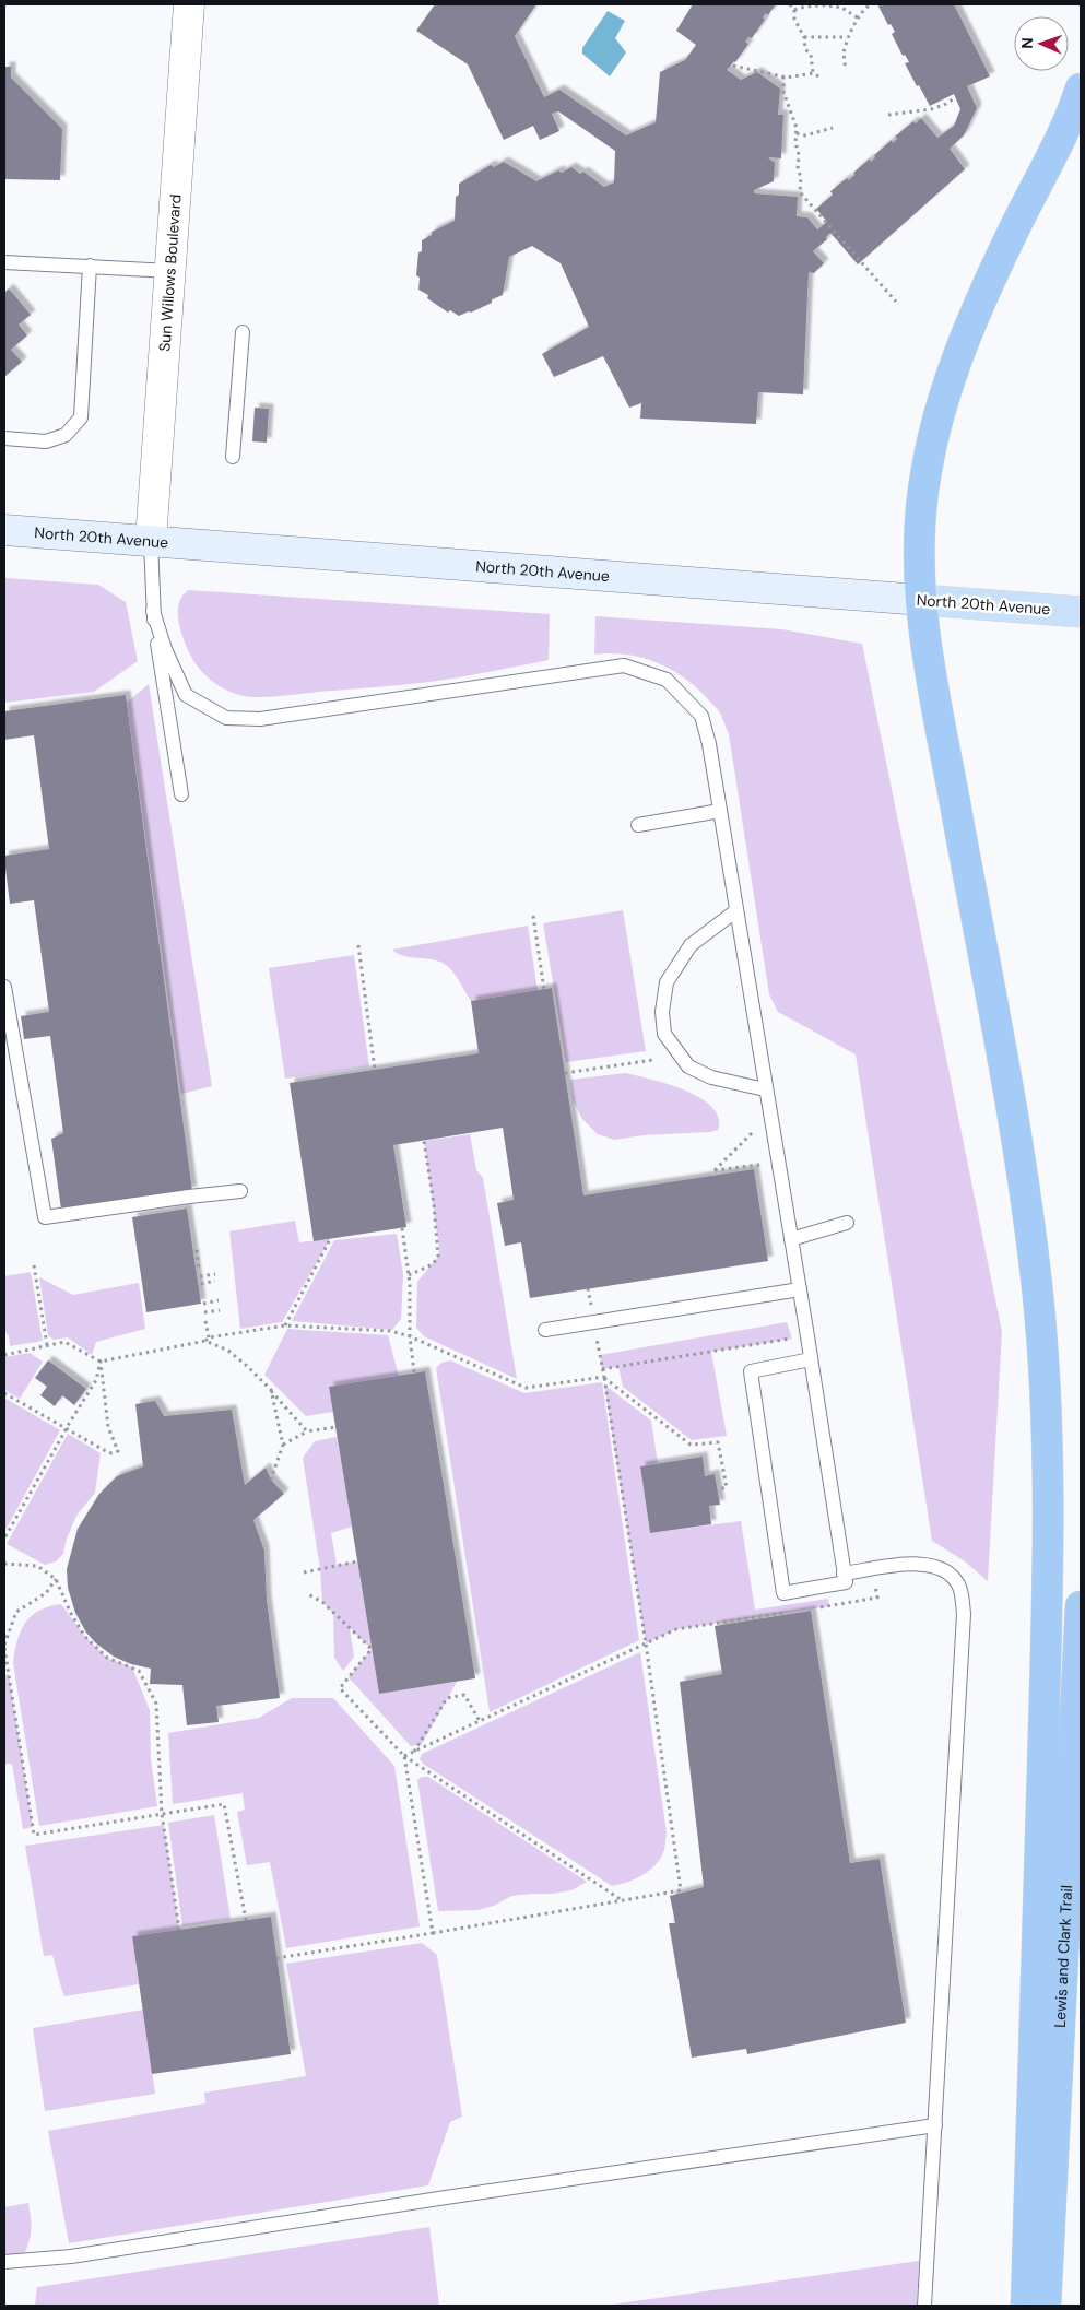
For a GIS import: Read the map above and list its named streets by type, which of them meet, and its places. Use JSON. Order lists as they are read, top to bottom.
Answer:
{
  "streets": {
    "highway": ["Lewis and Clark Trail"],
    "main road": ["North 20th Avenue"],
    "street": ["Sun Willows Boulevard"]
  },
  "crossings": [
    ["Sun Willows Boulevard", "North 20th Avenue"]
  ],
  "north": "left"
}
